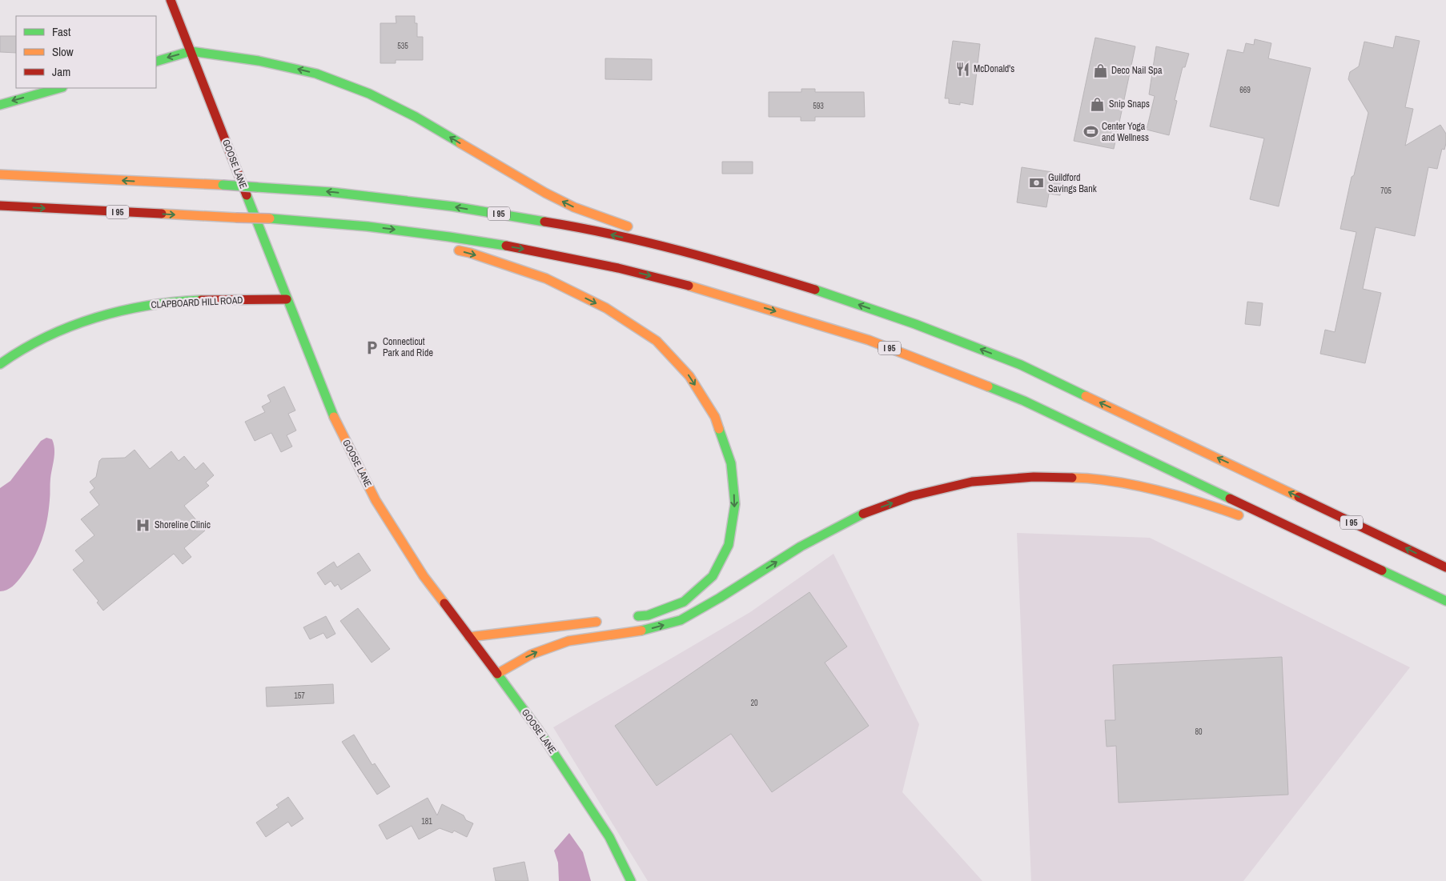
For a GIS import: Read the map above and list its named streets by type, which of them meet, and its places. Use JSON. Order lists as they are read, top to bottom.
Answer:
{
  "streets": {
    "main road": ["GOOSE LANE", "I 95", "CLAPBOARD HILL ROAD"]
  },
  "crossings": [
    ["GOOSE LANE", "CLAPBOARD HILL ROAD"]
  ],
  "places": {
    "restaurant": ["McDonald's"],
    "shop": ["Deco Nail Spa", "Snip Snaps"],
    "sports": ["Center Yoga and Wellness"],
    "bank": ["Guildford Savings Bank"],
    "parking": ["Connecticut Park and Ride"],
    "hospital": ["Shoreline Clinic"]
  },
  "house_numbers": [
    "535",
    "669",
    "593",
    "705",
    "157",
    "20",
    "80",
    "181"
  ],
  "legend": ["Fast", "Slow", "Jam"]
}
